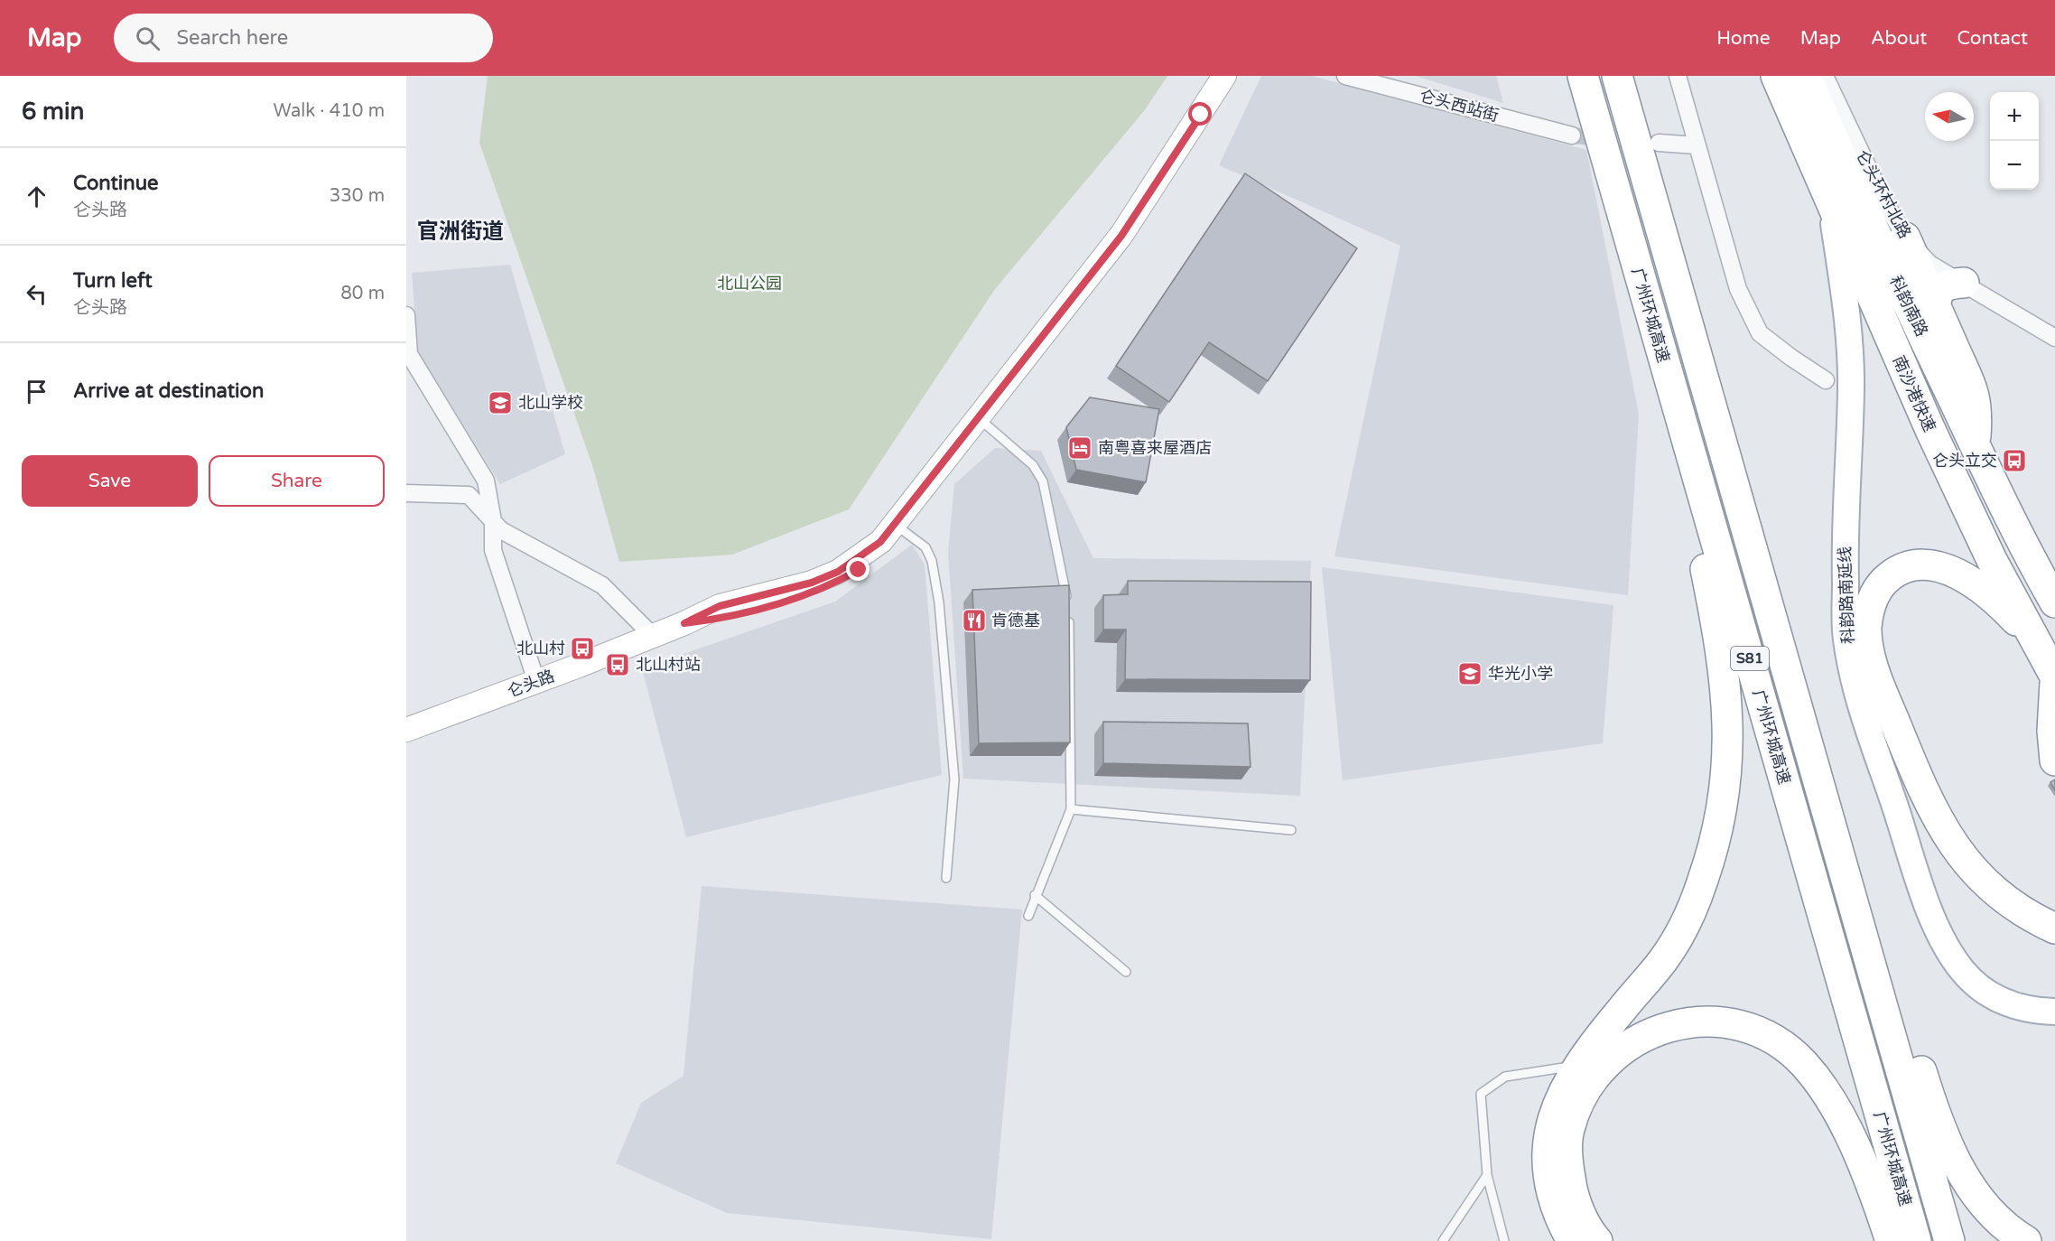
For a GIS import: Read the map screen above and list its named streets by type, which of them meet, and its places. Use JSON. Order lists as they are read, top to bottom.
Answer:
{
  "streets": {
    "highway": [
      "科韵南路",
      "广州环城高速",
      "南沙港快速",
      "S81"
    ],
    "main road": ["科韵路南延线"],
    "street": ["仑头西站街", "仑头环村北路", "仑头路"]
  },
  "crossings": [
    ["南沙港快速", "科韵路南延线"]
  ],
  "districts": ["官洲街道"],
  "parks": ["北山公园"],
  "places": {
    "school or university": ["北山学校", "华光小学"],
    "hotel": ["南粤喜来屋酒店"],
    "bus stop": ["仑头立交", "北山村", "北山村站"],
    "restaurant": ["肯德基"]
  },
  "north": "left",
  "page": {
    "header": "Map",
    "search": "Search here",
    "nav": [
      "Home",
      "Map",
      "About",
      "Contact"
    ],
    "heading": ["6 min", "Walk · 410 m"],
    "map_buttons": ["+", "−"],
    "list": [
      ["Continue", "仑头路", "330 m"],
      ["Turn left", "仑头路", "80 m"],
      "Arrive at destination"
    ],
    "buttons": ["Save", "Share"]
  }
}
